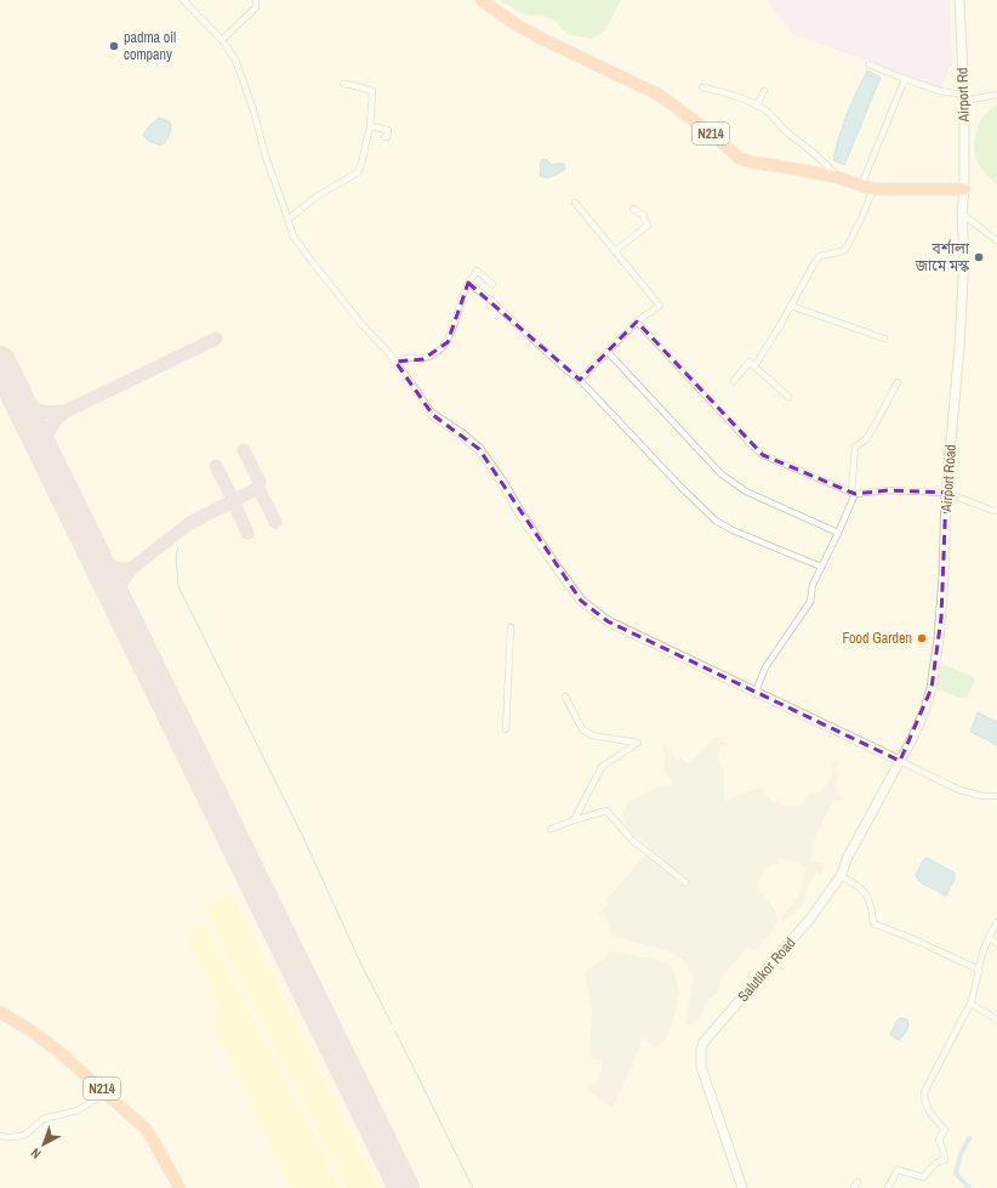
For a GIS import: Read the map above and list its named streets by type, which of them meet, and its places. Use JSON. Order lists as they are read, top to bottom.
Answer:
{
  "streets": {
    "highway": ["N214"],
    "main road": ["Airport Rd", "Airport Road", "Salutikor Road"]
  },
  "crossings": [
    ["Airport Rd", "N214"],
    ["Airport Rd", "Airport Road"],
    ["N214", "Airport Road"],
    ["Airport Road", "Salutikor Road"]
  ],
  "places": ["padma oil company", "বর্শালা জামে মস্ক", "Food Garden"],
  "north": "bottom left"
}
